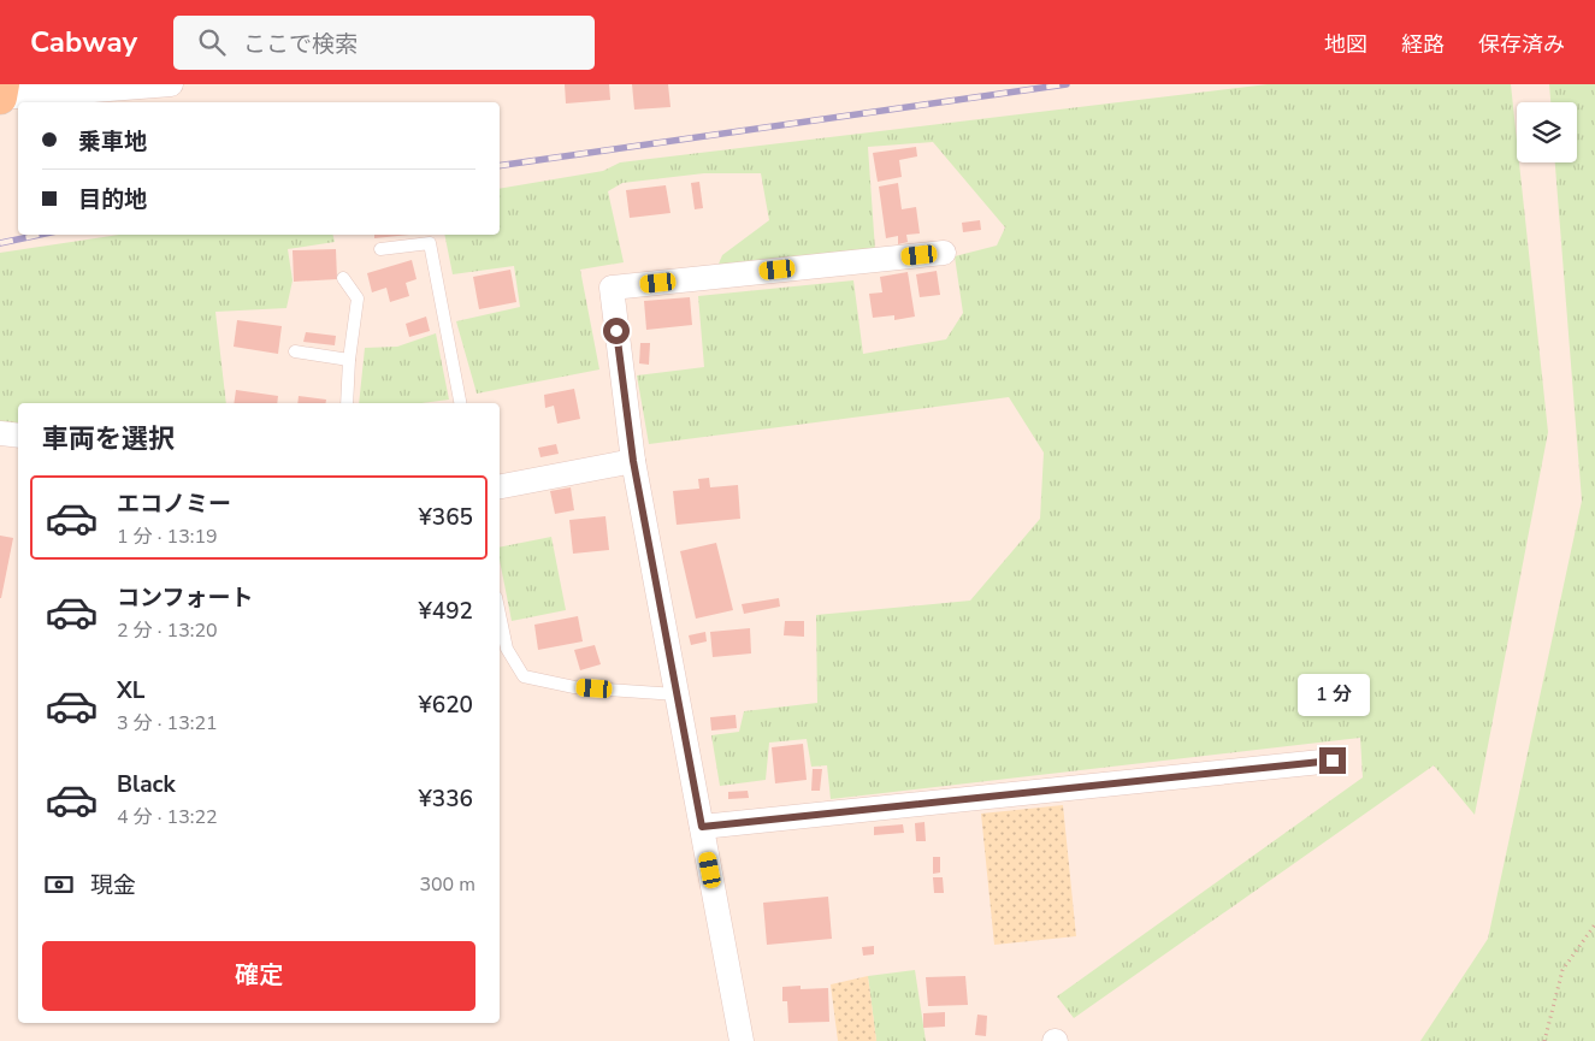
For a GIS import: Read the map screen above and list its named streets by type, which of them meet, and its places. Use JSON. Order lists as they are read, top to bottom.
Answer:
{
  "page": {
    "header": "Cabway",
    "search": "ここで検索",
    "nav": ["地図", "経路", "保存済み"],
    "banner": ["乗車地", "目的地"],
    "heading": "車両を選択",
    "list": [
      {
        "name": "エコノミー",
        "note": "1 分 · 13:19",
        "value": "¥365"
      },
      {
        "name": "コンフォート",
        "note": "2 分 · 13:20",
        "value": "¥492"
      },
      {
        "name": "XL",
        "note": "3 分 · 13:21",
        "value": "¥620"
      },
      {
        "name": "Black",
        "note": "4 分 · 13:22",
        "value": "¥336"
      }
    ],
    "bubble": "1 分",
    "pay": ["現金", "300 m"],
    "buttons": "確定"
  }
}
